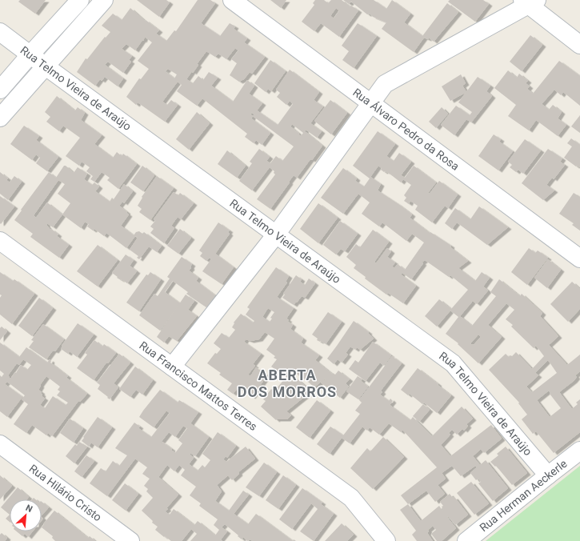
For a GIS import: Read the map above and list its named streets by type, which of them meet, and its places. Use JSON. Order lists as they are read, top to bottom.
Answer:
{
  "streets": {
    "street": [
      "Rua Telmo Vieira de Araújo",
      "Rua Álvaro Pedro da Rosa",
      "Rua Francisco Mattos Terres",
      "Rua Hilário Cristo",
      "Rua Herman Aeckerle"
    ]
  },
  "crossings": [
    ["Rua Telmo Vieira de Araújo", "Rua Herman Aeckerle"]
  ],
  "districts": ["ABERTA DOS MORROS"],
  "north": "top right"
}
